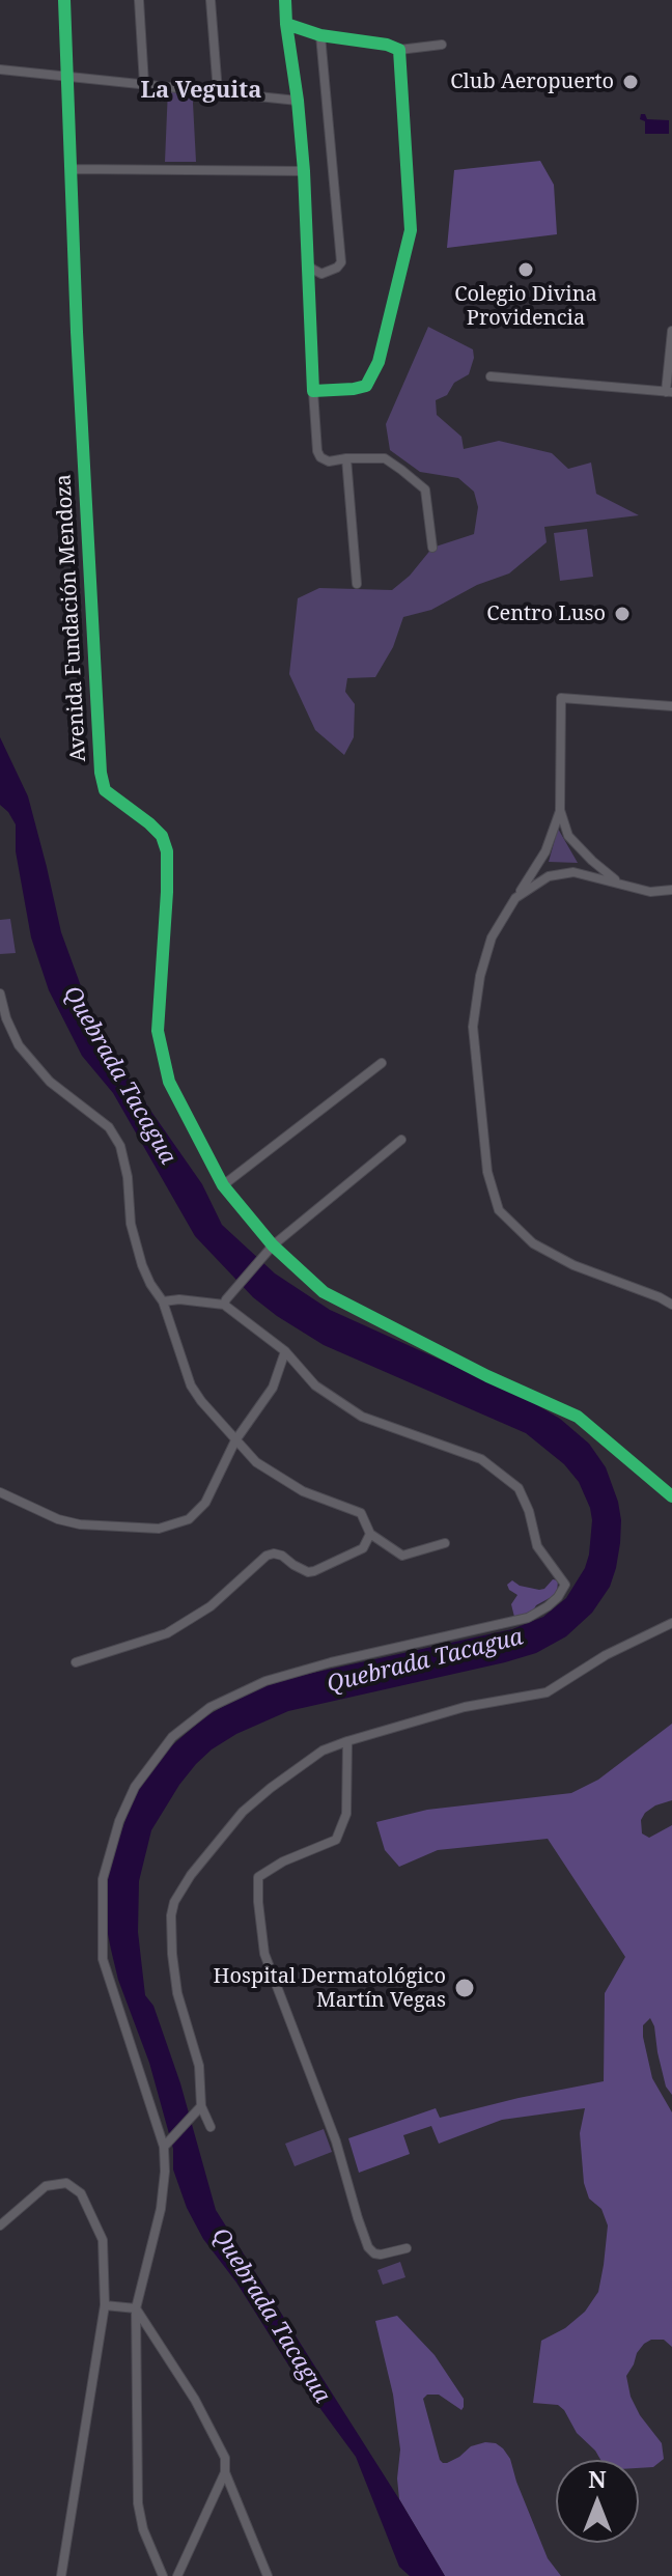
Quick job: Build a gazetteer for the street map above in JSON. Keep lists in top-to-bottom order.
{
  "streets": {
    "street": ["Avenida Fundación Mendoza"]
  },
  "districts": ["La Veguita"],
  "water": ["Quebrada Tacagua"],
  "places": [
    "Club Aeropuerto",
    "Colegio Divina Providencia",
    "Centro Luso",
    "Hospital Dermatológico Martín Vegas"
  ],
  "north": "top"
}
